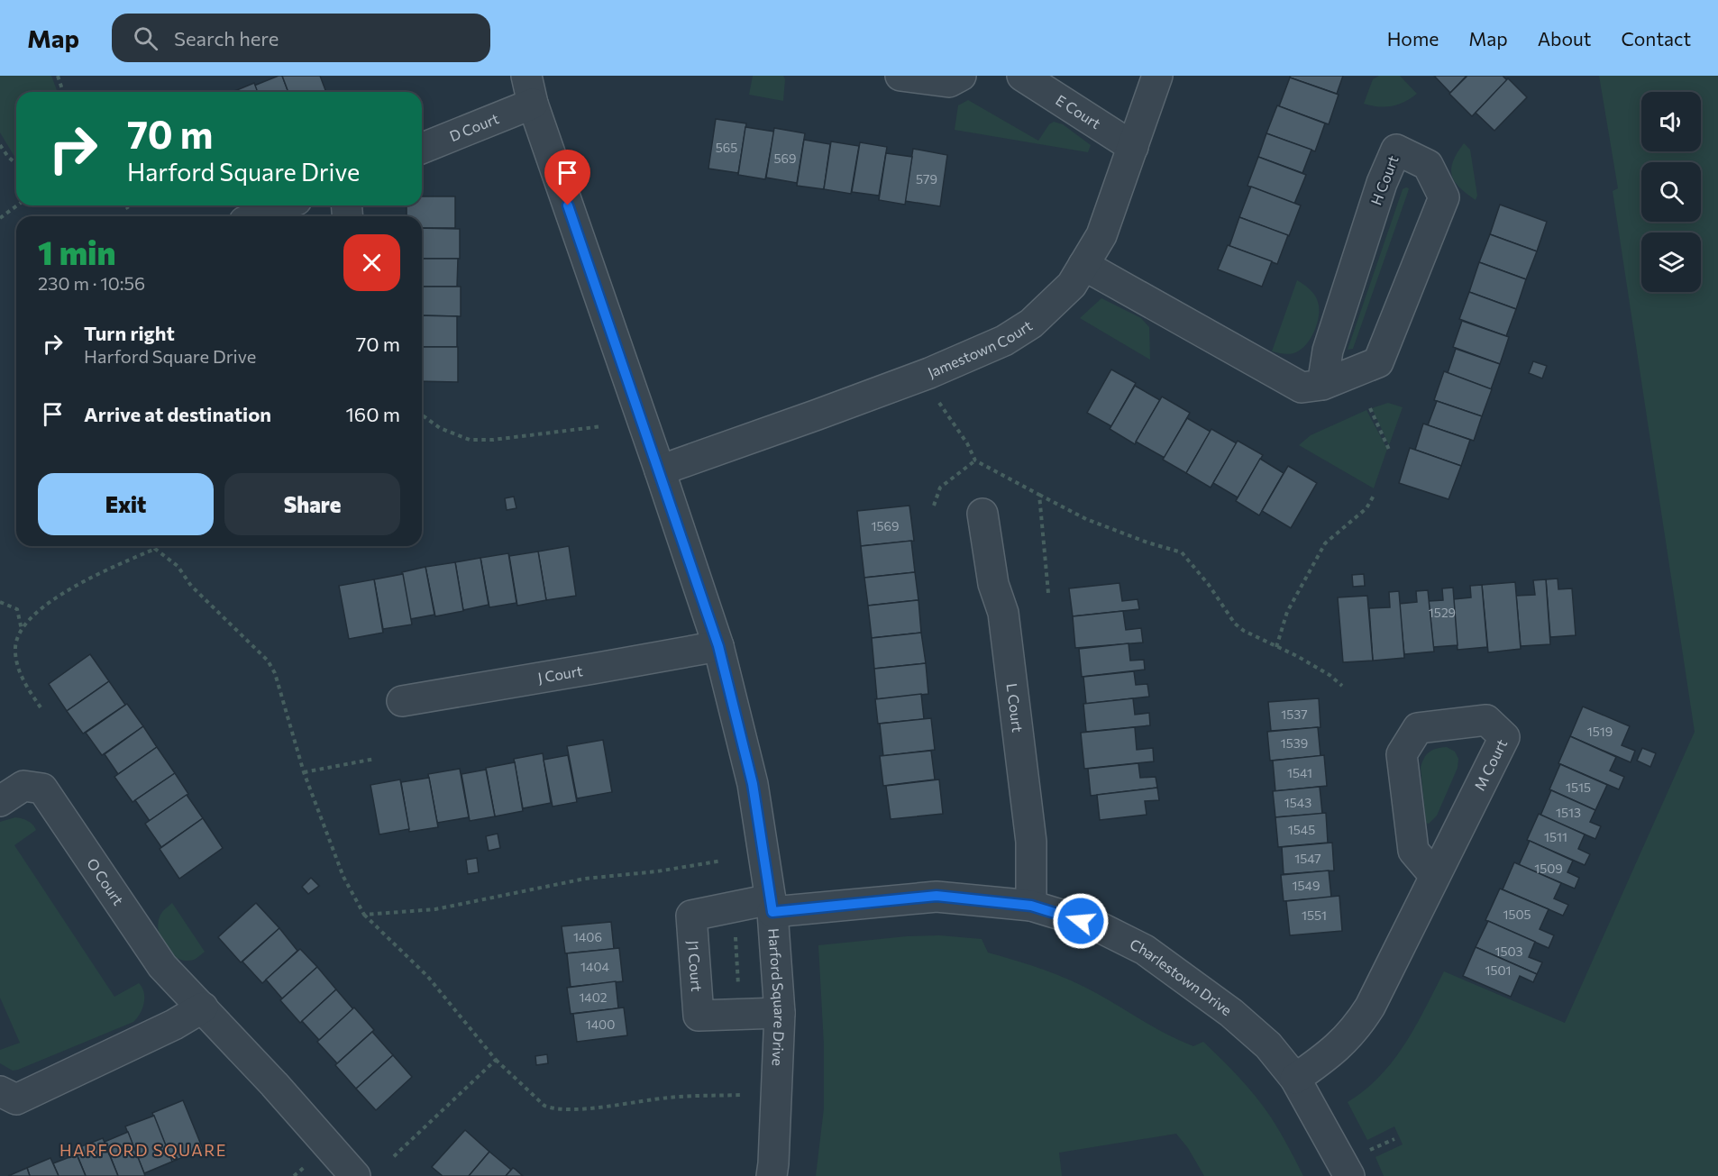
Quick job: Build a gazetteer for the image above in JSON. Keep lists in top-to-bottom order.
{
  "streets": {
    "street": [
      "E Court",
      "D Court",
      "H Court",
      "Jamestown Court",
      "J Court",
      "L Court",
      "M Court",
      "O Court",
      "J1 Court",
      "Charlestown Drive",
      "Harford Square Drive"
    ]
  },
  "crossings": [
    ["E Court", "Jamestown Court"],
    ["D Court", "Harford Square Drive"],
    ["H Court", "Jamestown Court"],
    ["Jamestown Court", "Harford Square Drive"],
    ["J Court", "Harford Square Drive"],
    ["L Court", "Charlestown Drive"],
    ["M Court", "Charlestown Drive"],
    ["J1 Court", "Charlestown Drive"],
    ["J1 Court", "Harford Square Drive"],
    ["Charlestown Drive", "Harford Square Drive"]
  ],
  "districts": ["HARFORD SQUARE"],
  "house_numbers": [
    "565",
    "569",
    "579",
    "1569",
    "1529",
    "1537",
    "1519",
    "1539",
    "1541",
    "1515",
    "1543",
    "1513",
    "1545",
    "1511",
    "1547",
    "1509",
    "1549",
    "1505",
    "1551",
    "1406",
    "1503",
    "1404",
    "1501",
    "1402",
    "1400"
  ],
  "page": {
    "header": "Map",
    "search": "Search here",
    "nav": [
      "Home",
      "Map",
      "About",
      "Contact"
    ],
    "turn": ["70 m", "Harford Square Drive"],
    "heading": ["1 min", "230 m · 10:56"],
    "list": [
      {
        "name": "Turn right",
        "note": "Harford Square Drive",
        "value": "70 m"
      },
      {
        "name": "Arrive at destination",
        "value": "160 m"
      }
    ],
    "buttons": ["Exit", "Share"]
  }
}
